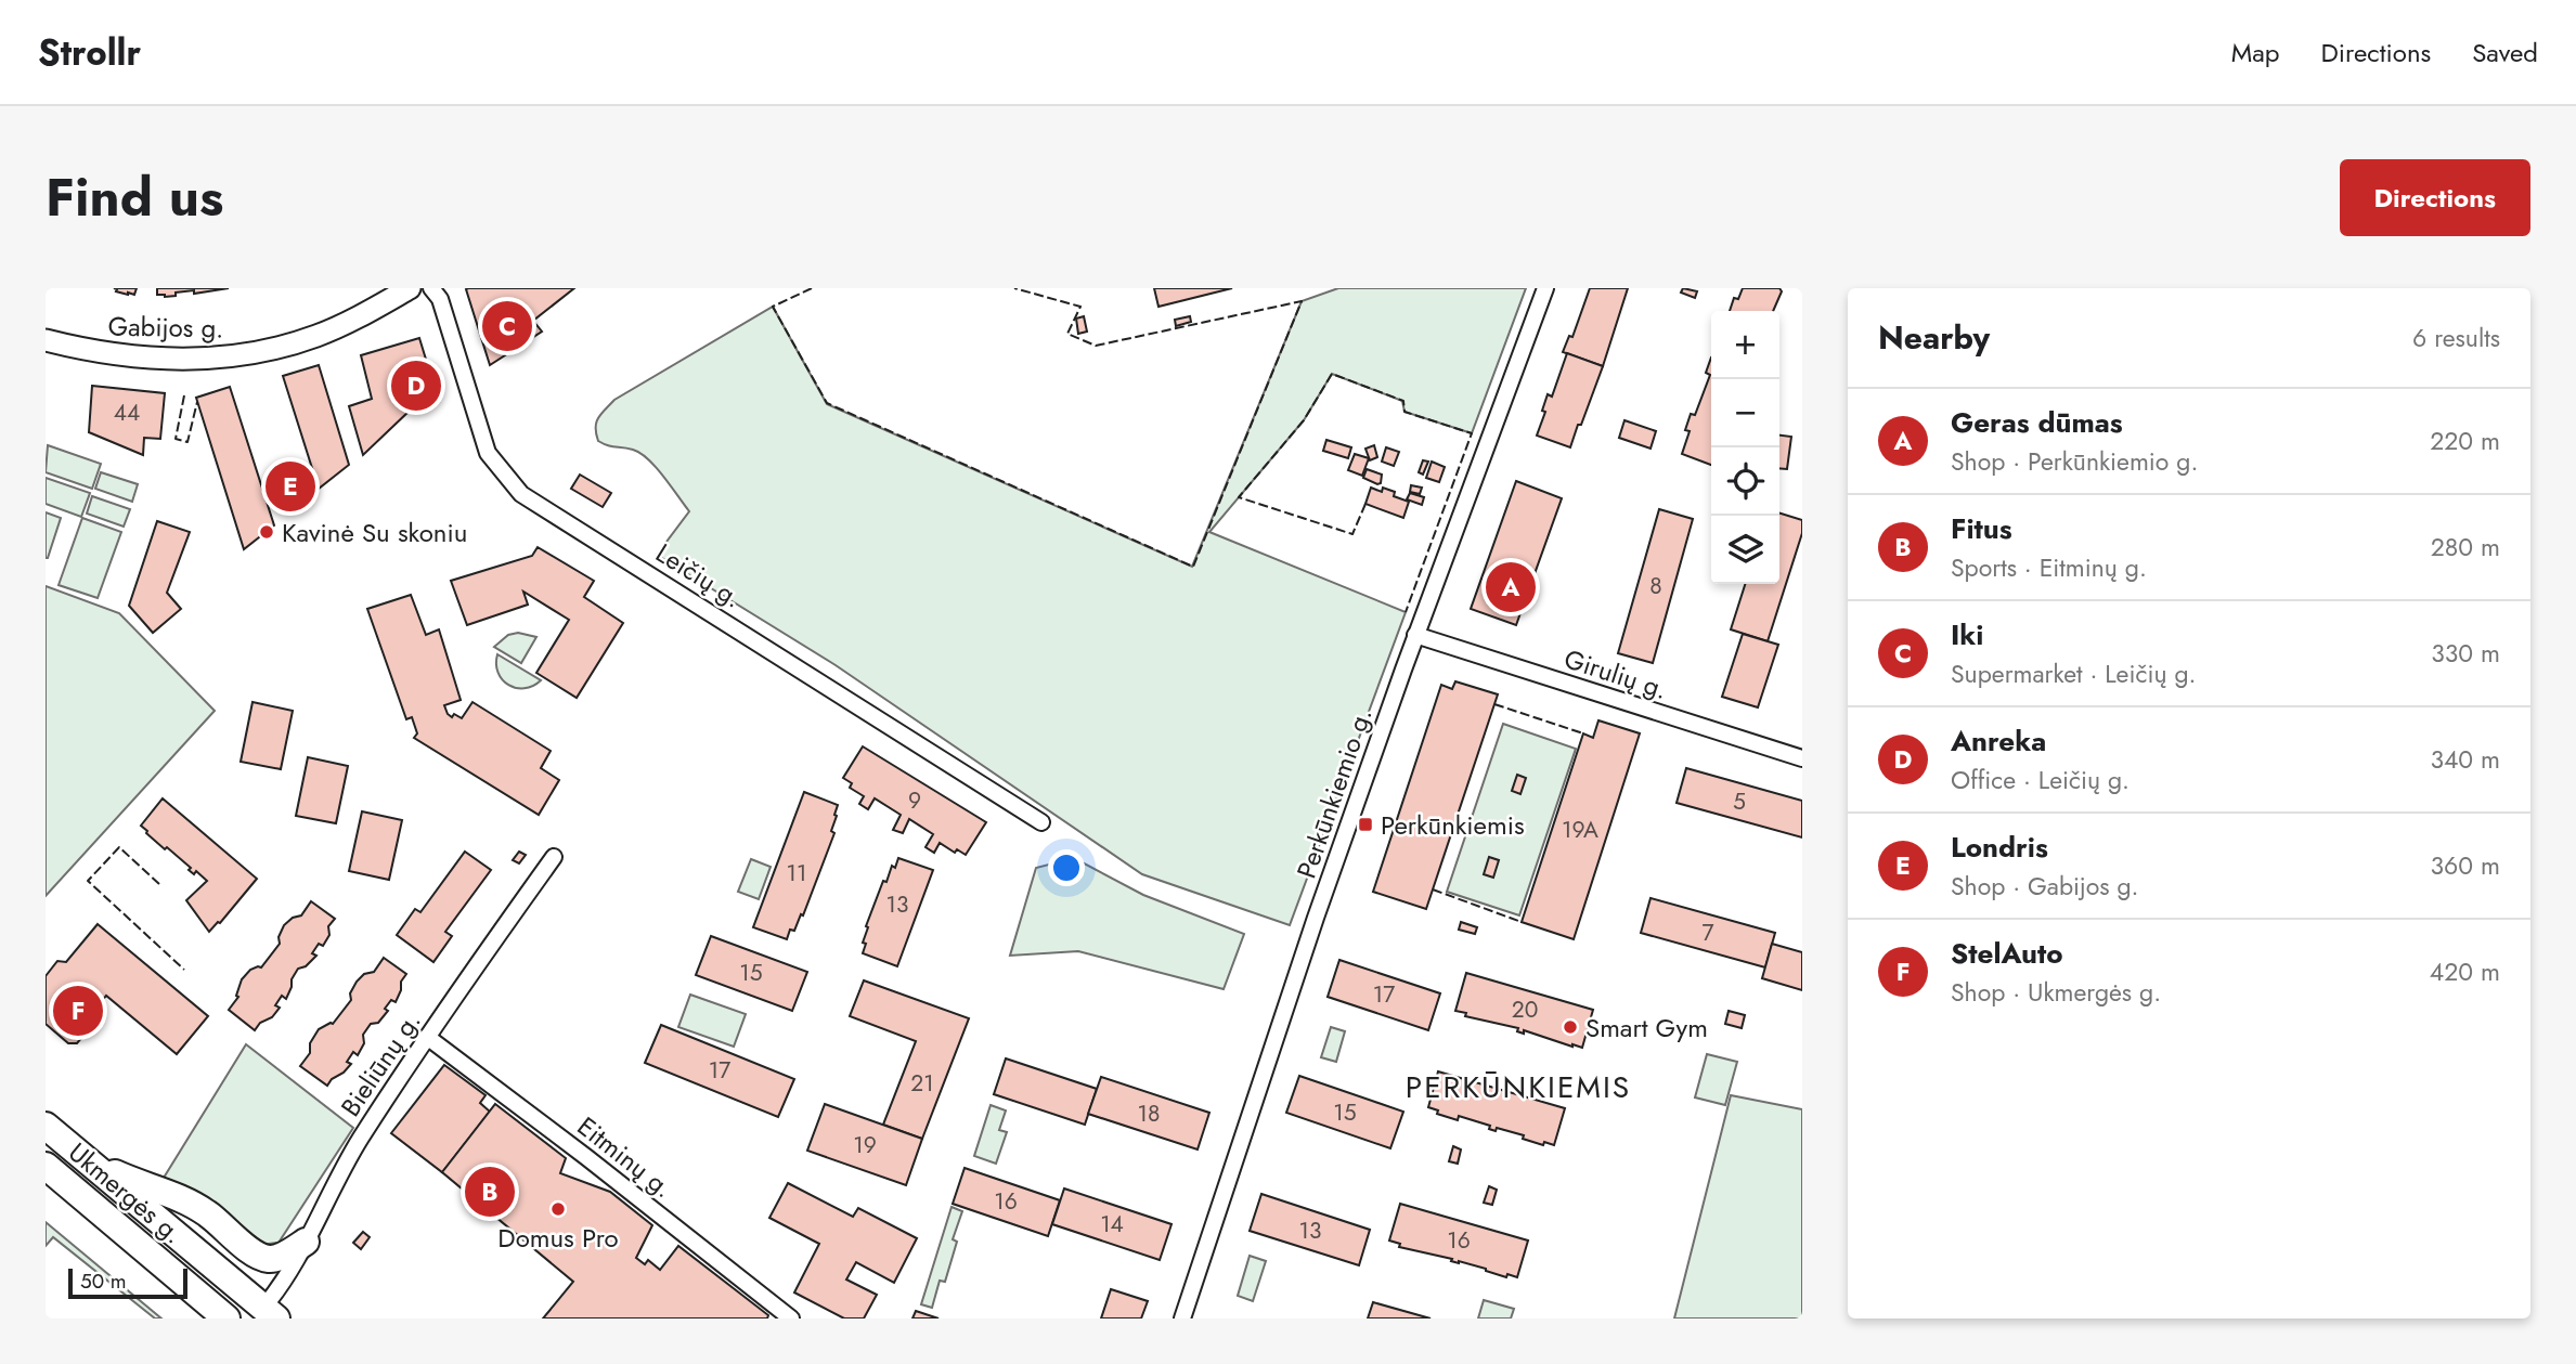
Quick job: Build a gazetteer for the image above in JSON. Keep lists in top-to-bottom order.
{
  "streets": {
    "highway": ["Ukmergės g."],
    "street": [
      "Gabijos g.",
      "Leičių g.",
      "Girulių g.",
      "Perkūnkiemio g.",
      "Bieliūnų g.",
      "Eitminų g."
    ]
  },
  "crossings": [
    ["Girulių g.", "Perkūnkiemio g."],
    ["Bieliūnų g.", "Eitminų g."],
    ["Bieliūnų g.", "Ukmergės g."]
  ],
  "districts": ["PERKŪNKIEMIS"],
  "places": {
    "other": ["Kavinė Su skoniu", "Smart Gym", "Domus Pro"],
    "transit": ["Perkūnkiemis"]
  },
  "house_numbers": [
    "44",
    "8",
    "9",
    "5",
    "19A",
    "11",
    "13",
    "7",
    "15",
    "17",
    "20",
    "17",
    "21",
    "15",
    "18",
    "19",
    "16",
    "14",
    "13",
    "16"
  ],
  "scale_bar": "50 m",
  "page": {
    "header": "Strollr",
    "nav": ["Map", "Directions", "Saved"],
    "title": "Find us",
    "buttons": "Directions",
    "heading": ["Nearby", "6 results"],
    "pins": [
      "C",
      "D",
      "E",
      "A",
      "F",
      "B"
    ],
    "map_buttons": ["+", "−"],
    "list": [
      {
        "mark": "A",
        "name": "Geras dūmas",
        "note": "Shop · Perkūnkiemio g.",
        "value": "220 m"
      },
      {
        "mark": "B",
        "name": "Fitus",
        "note": "Sports · Eitminų g.",
        "value": "280 m"
      },
      {
        "mark": "C",
        "name": "Iki",
        "note": "Supermarket · Leičių g.",
        "value": "330 m"
      },
      {
        "mark": "D",
        "name": "Anreka",
        "note": "Office · Leičių g.",
        "value": "340 m"
      },
      {
        "mark": "E",
        "name": "Londris",
        "note": "Shop · Gabijos g.",
        "value": "360 m"
      },
      {
        "mark": "F",
        "name": "StelAuto",
        "note": "Shop · Ukmergės g.",
        "value": "420 m"
      }
    ],
    "scale": "50 m"
  }
}
